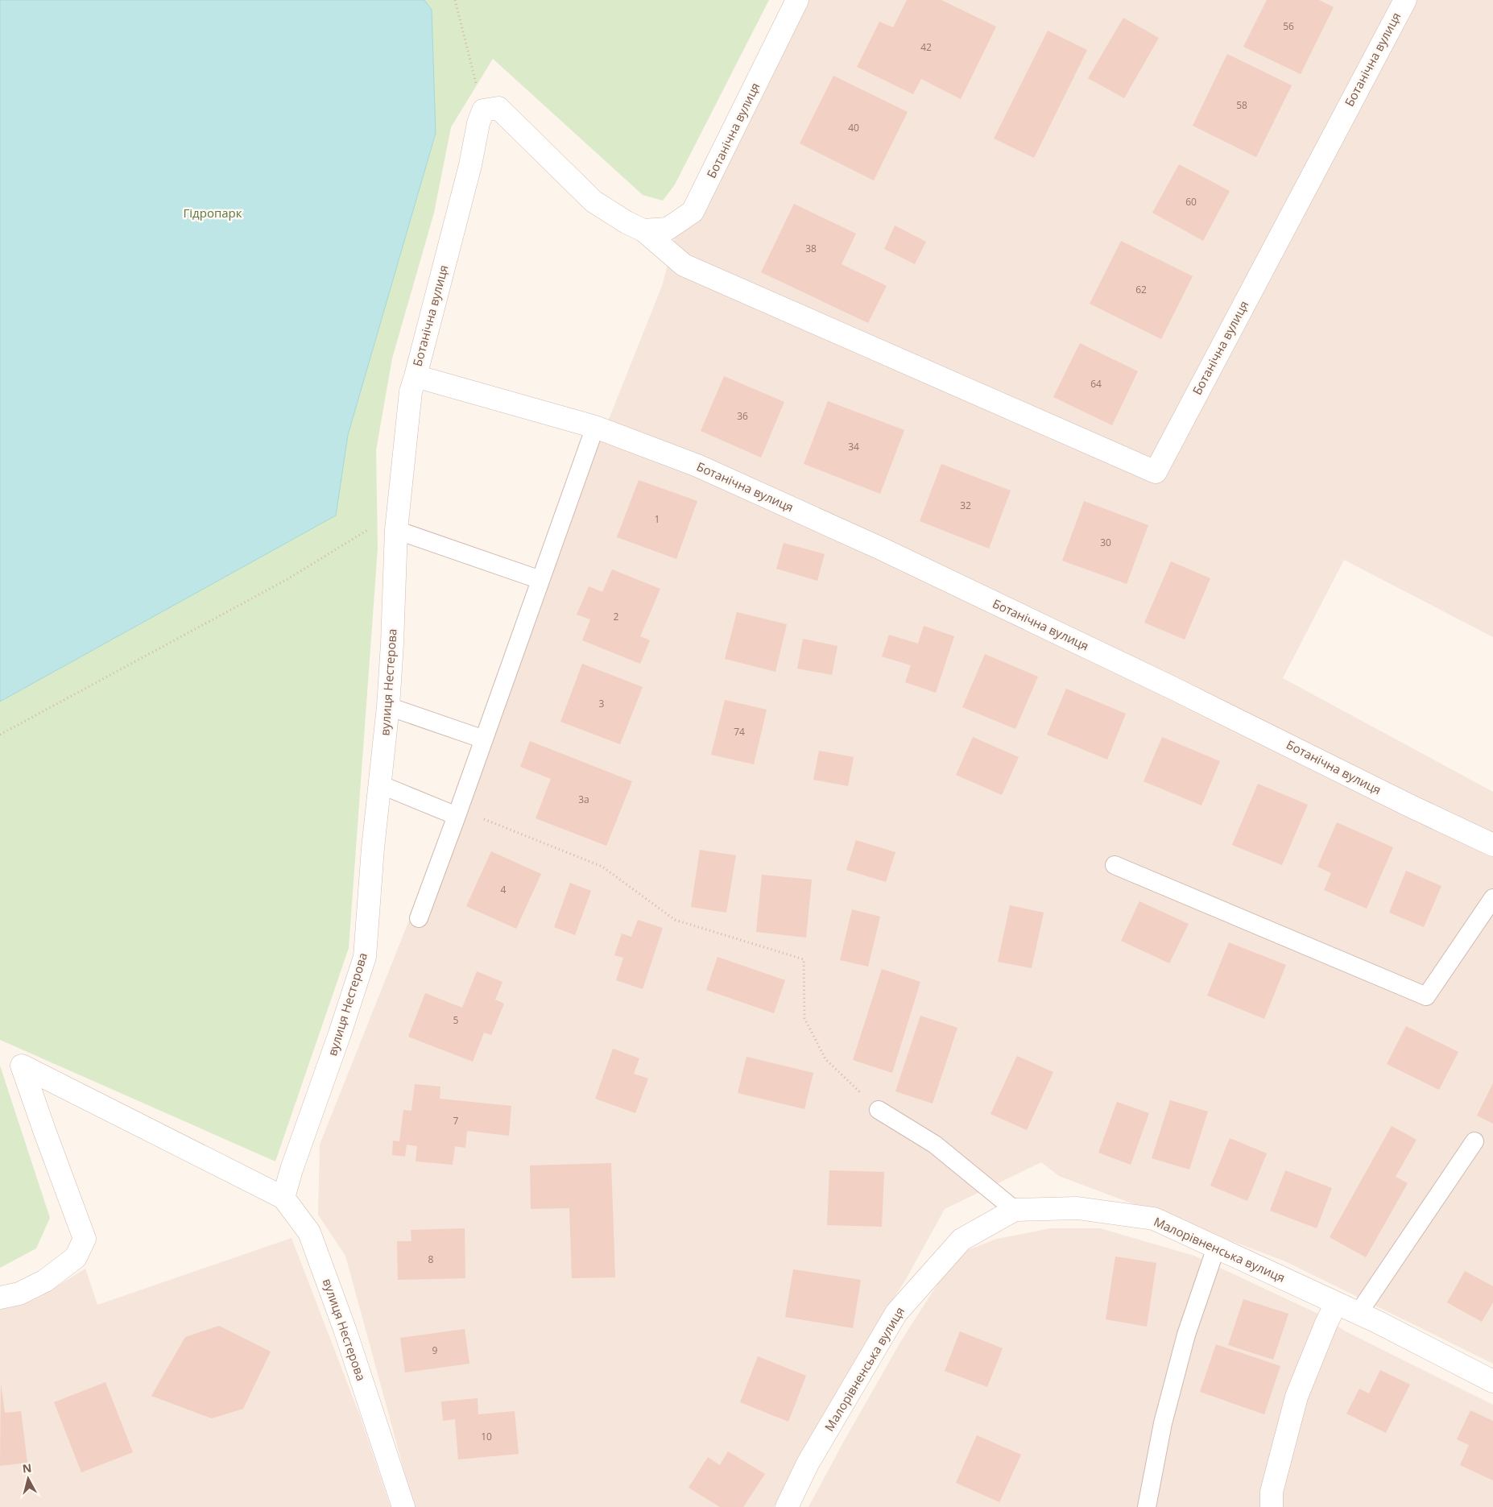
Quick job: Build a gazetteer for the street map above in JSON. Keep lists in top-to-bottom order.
{
  "streets": {
    "street": ["Ботанічна вулиця", "вулиця Нестерова", "Малорівненська вулиця"]
  },
  "crossings": [
    ["Ботанічна вулиця", "вулиця Нестерова"]
  ],
  "parks": ["Гідропарк"],
  "house_numbers": [
    "56",
    "42",
    "58",
    "40",
    "60",
    "38",
    "62",
    "64",
    "36",
    "34",
    "32",
    "1",
    "30",
    "2",
    "3",
    "74",
    "3а",
    "4",
    "5",
    "7",
    "8",
    "9",
    "10"
  ],
  "north": "top"
}
